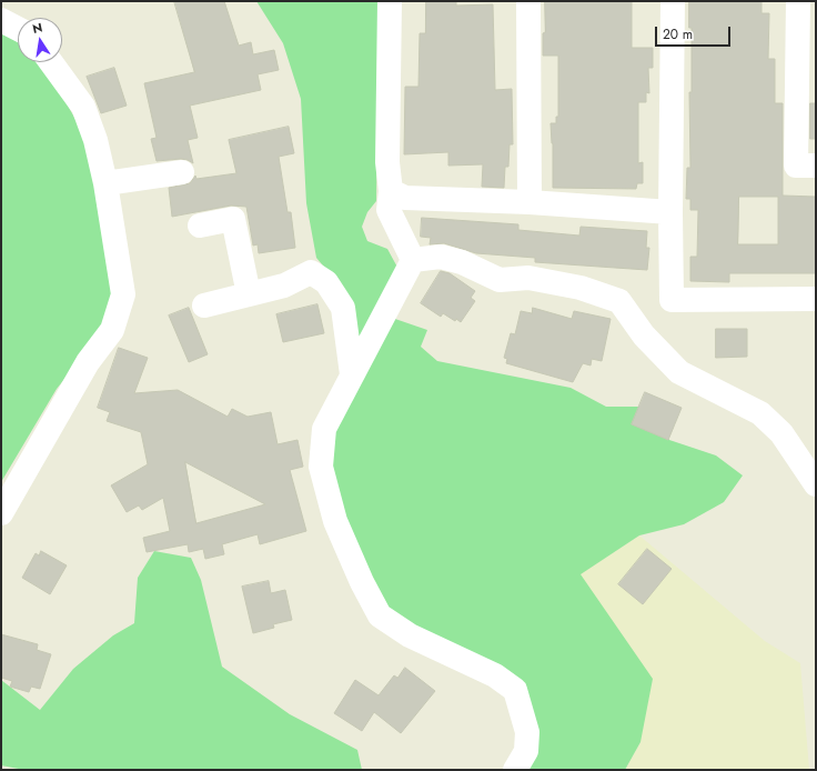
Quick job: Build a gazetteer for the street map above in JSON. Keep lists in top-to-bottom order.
{
  "scale_bar": "20 m",
  "north": "top"
}
